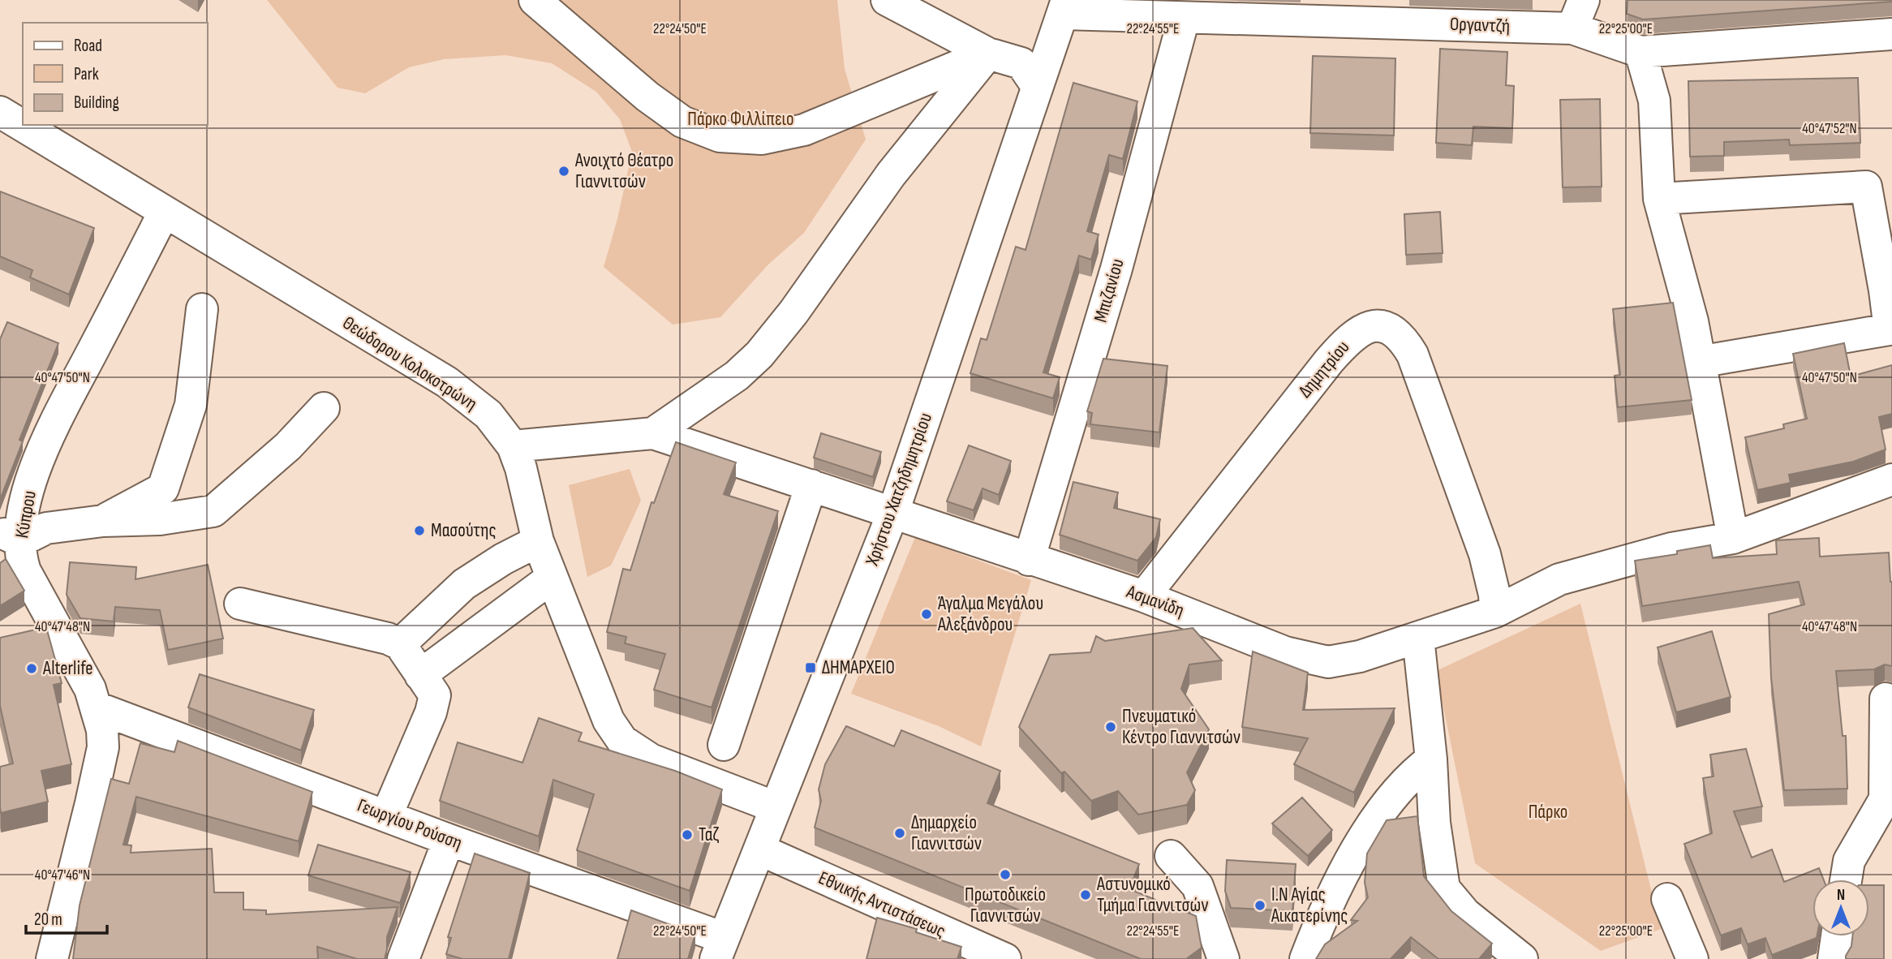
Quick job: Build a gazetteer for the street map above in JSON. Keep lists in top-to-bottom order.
{
  "streets": {
    "street": [
      "Οργαντζή",
      "Μπιζανίου",
      "Θεώδορου Κολοκοτρώνη",
      "Δημητρίου",
      "Χρήστου Χατζηδημητρίου",
      "Κύπρου",
      "Ασμανίδη",
      "Γεωργίου Ρούσση",
      "Εθνικής Αντιστάσεως"
    ]
  },
  "crossings": [
    ["Οργαντζή", "Μπιζανίου"],
    ["Οργαντζή", "Χρήστου Χατζηδημητρίου"],
    ["Μπιζανίου", "Ασμανίδη"],
    ["Θεώδορου Κολοκοτρώνη", "Χρήστου Χατζηδημητρίου"],
    ["Θεώδορου Κολοκοτρώνη", "Κύπρου"],
    ["Δημητρίου", "Ασμανίδη"],
    ["Χρήστου Χατζηδημητρίου", "Ασμανίδη"],
    ["Χρήστου Χατζηδημητρίου", "Γεωργίου Ρούσση"],
    ["Χρήστου Χατζηδημητρίου", "Εθνικής Αντιστάσεως"],
    ["Κύπρου", "Γεωργίου Ρούσση"]
  ],
  "parks": ["Πάρκο Φιλλίπειο", "Πάρκο"],
  "places": {
    "other": [
      "Ανοιχτό Θέατρο Γιαννιτσών",
      "Μασούτης",
      "Άγαλμα Μεγάλου Αλεξάνδρου",
      "Alterlife",
      "Πνευματικό Κέντρο Γιαννιτσών",
      "Δημαρχείο Γιαννιτσών",
      "Ταζ",
      "Πρωτοδικείο Γιαννιτσών",
      "Αστυνομικό Τμήμα Γιαννιτσών",
      "Ι.Ν Αγίας Αικατερίνης"
    ],
    "transit": ["ΔΗΜΑΡΧΕΙΟ"]
  },
  "legend": ["Road", "Park", "Building"],
  "scale_bar": "20 m",
  "north": "top",
  "coordinates": [
    "22°24'50\"E",
    "22°24'55\"E",
    "22°25'00\"E",
    "40°47'52\"N",
    "40°47'50\"N",
    "40°47'48\"N",
    "40°47'46\"N"
  ]
}
